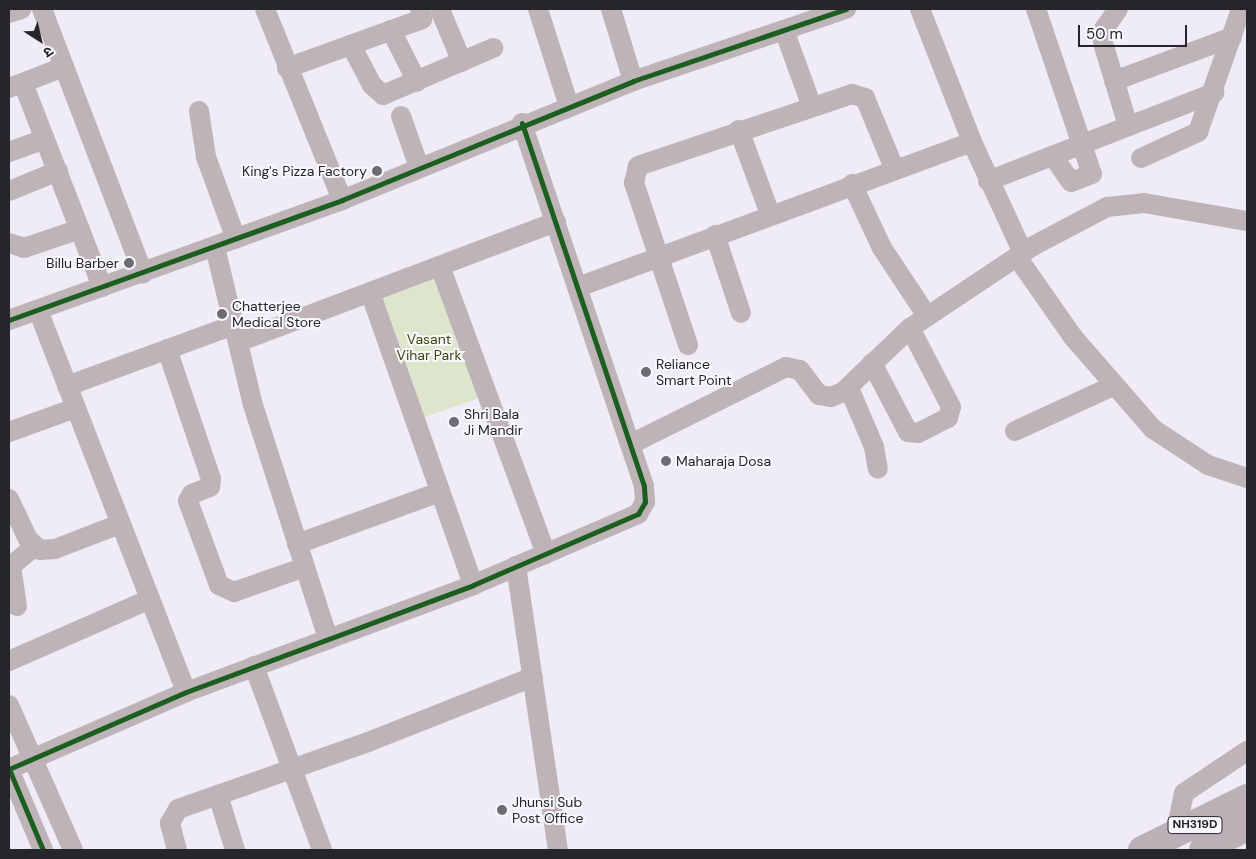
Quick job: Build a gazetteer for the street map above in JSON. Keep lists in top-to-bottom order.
{
  "streets": {
    "highway": ["NH319D"]
  },
  "parks": ["Vasant Vihar Park"],
  "places": [
    "King's Pizza Factory",
    "Billu Barber",
    "Chatterjee Medical Store",
    "Reliance Smart Point",
    "Shri Bala Ji Mandir",
    "Maharaja Dosa",
    "Jhunsi Sub Post Office"
  ],
  "scale_bar": "50 m",
  "north": "bottom right"
}
